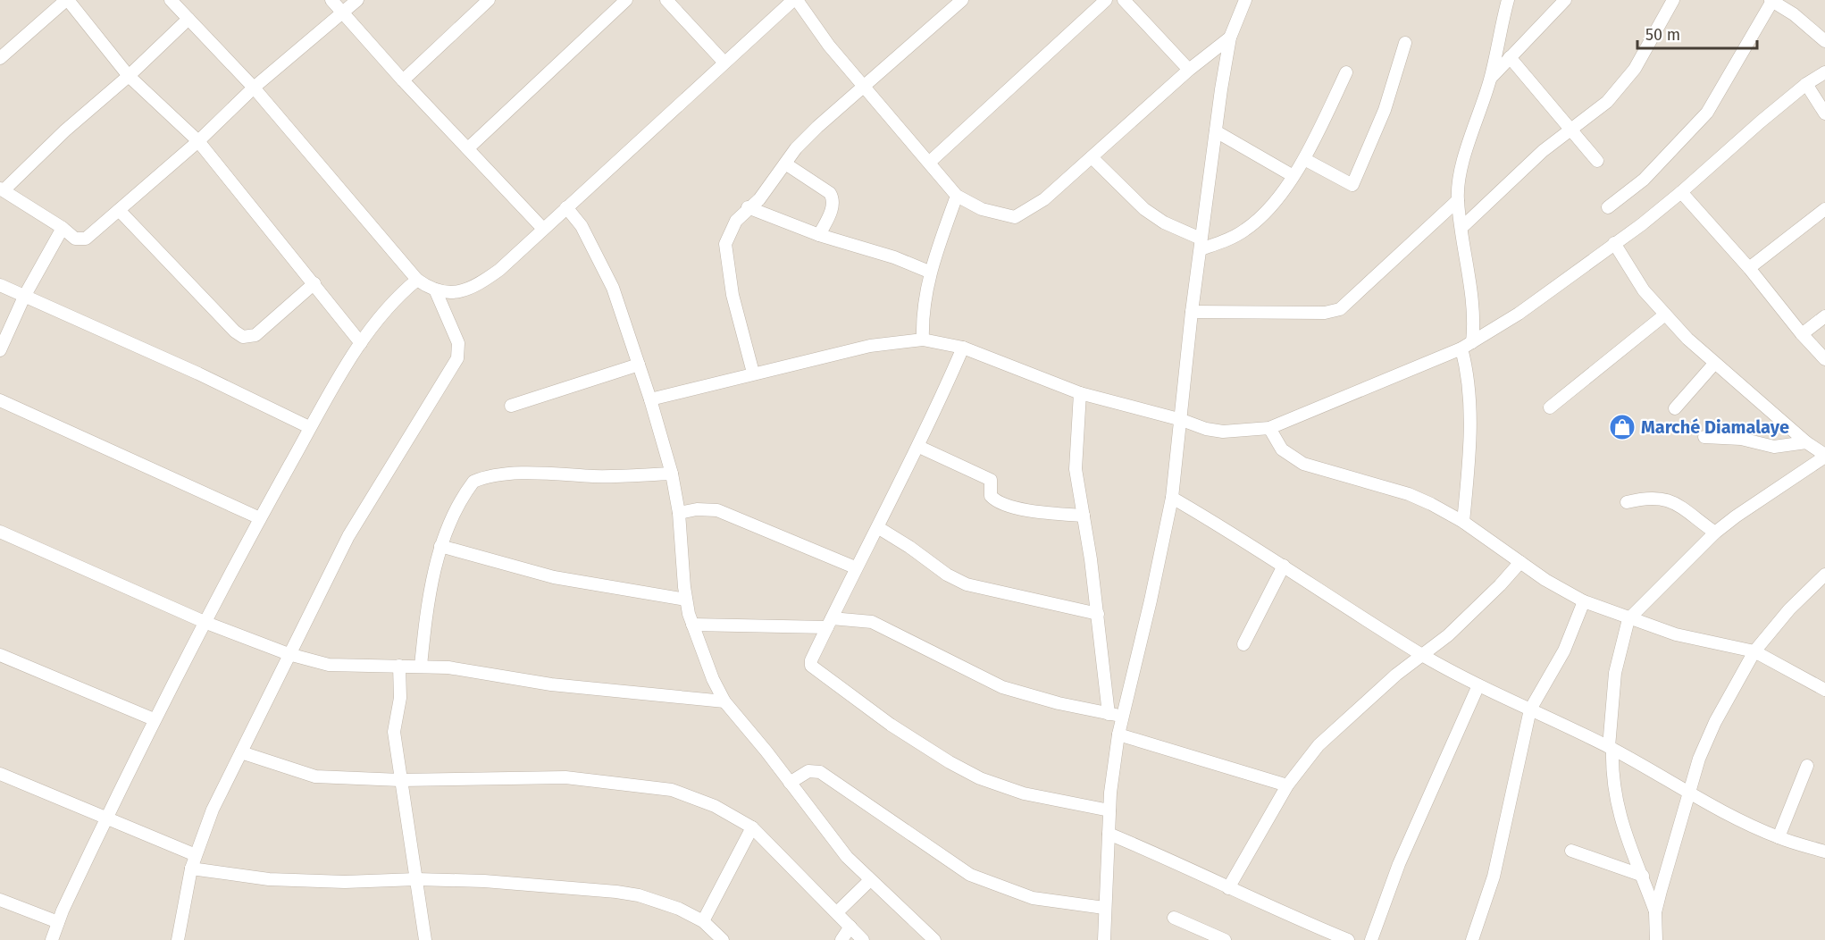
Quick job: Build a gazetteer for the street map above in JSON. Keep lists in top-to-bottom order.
{
  "places": {
    "shop": ["Marché Diamalaye"]
  },
  "scale_bar": "50 m"
}
